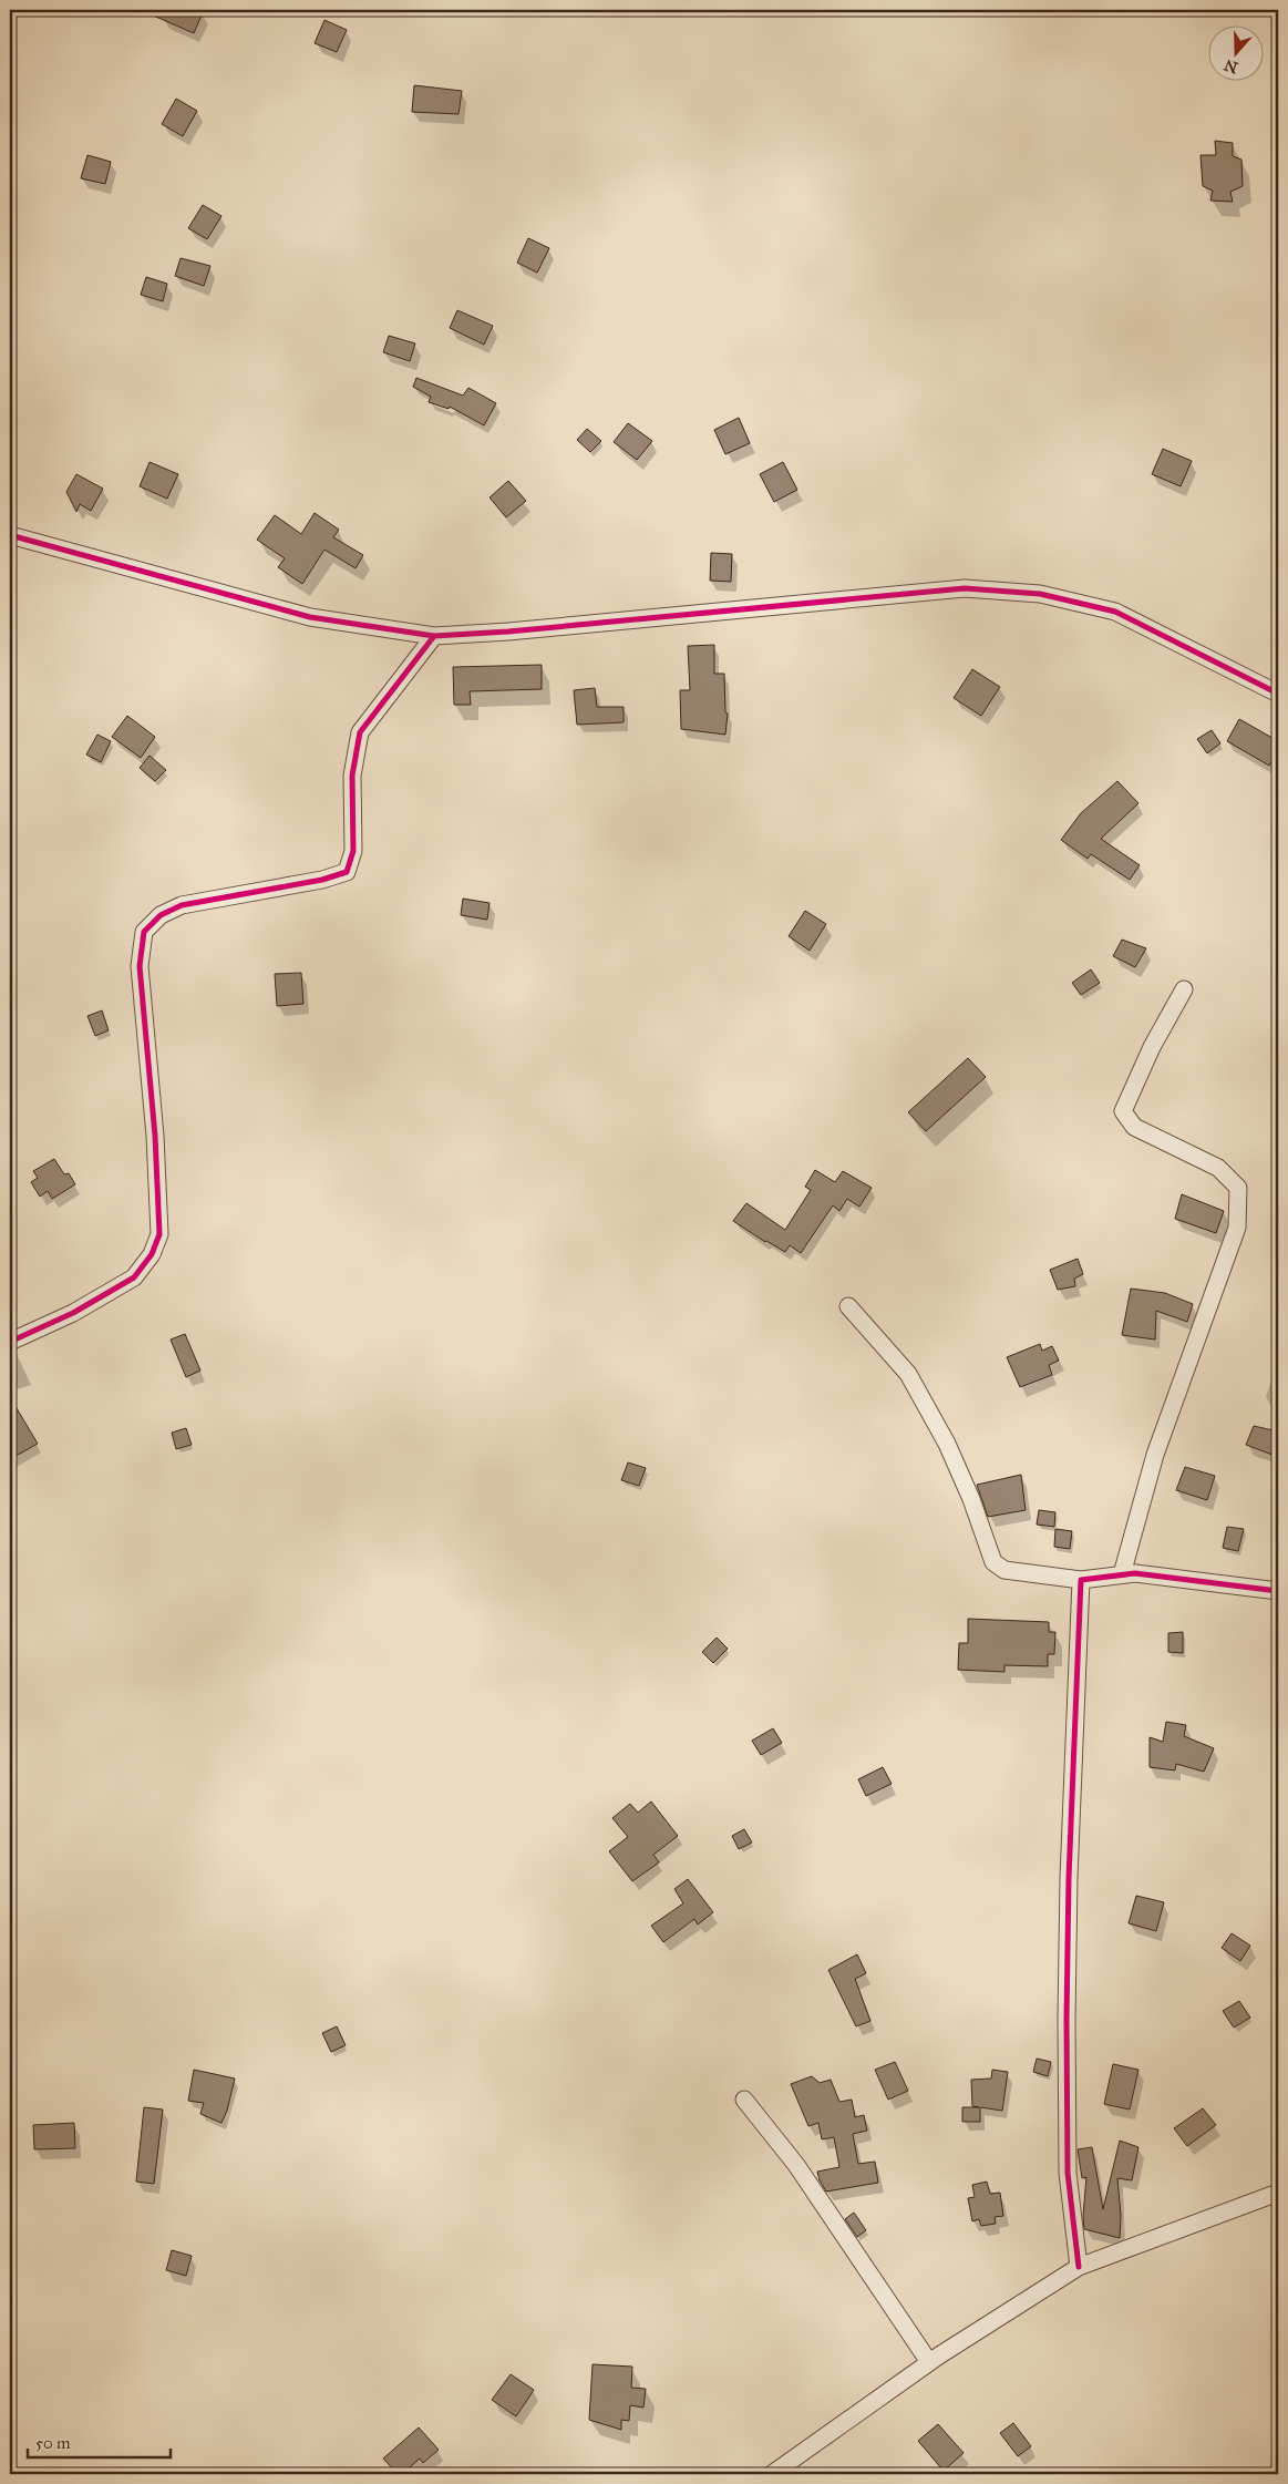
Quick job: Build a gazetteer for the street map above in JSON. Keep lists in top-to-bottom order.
{
  "scale_bar": "50 m",
  "north": "bottom"
}
